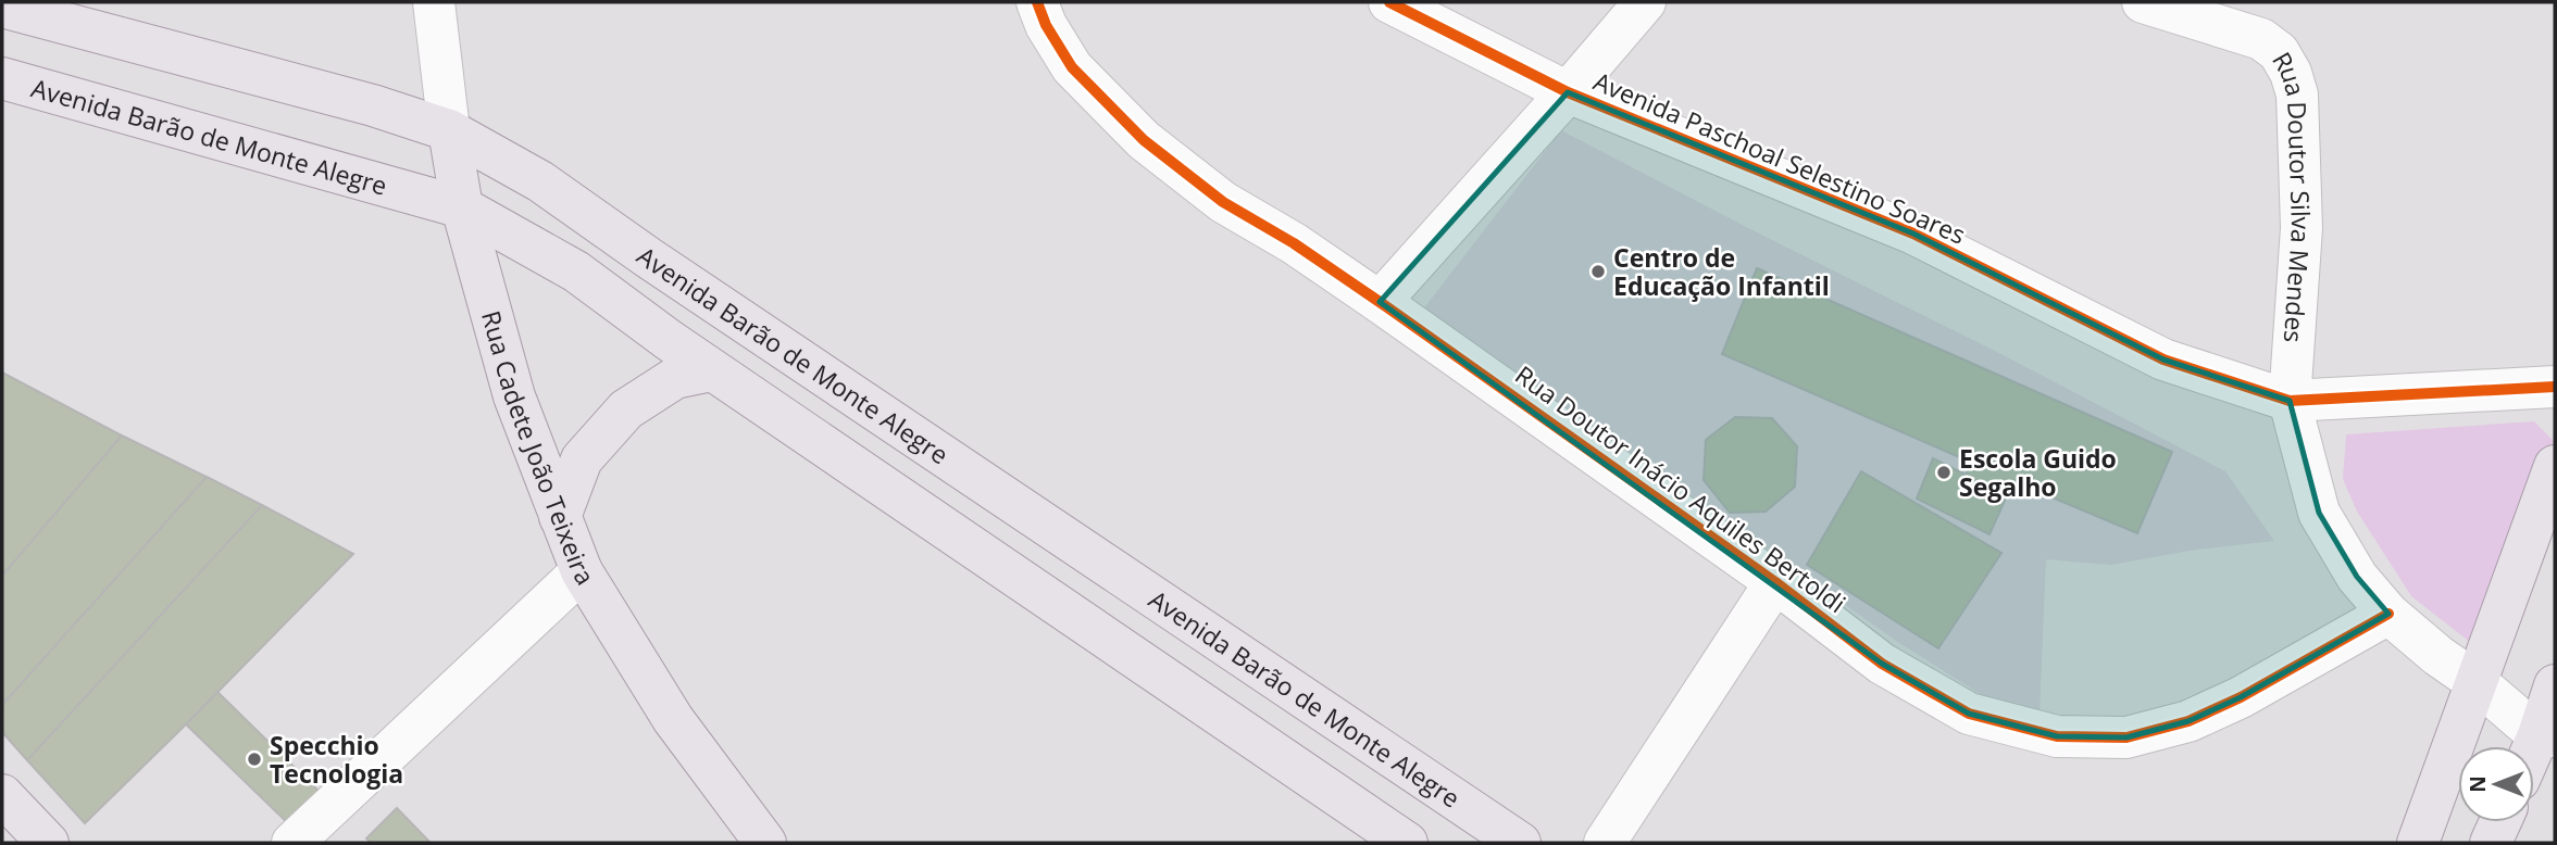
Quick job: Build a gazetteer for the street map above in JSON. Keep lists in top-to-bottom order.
{
  "streets": {
    "main road": ["Avenida Barão de Monte Alegre", "Rua Cadete João Teixeira"],
    "street": ["Avenida Paschoal Selestino Soares", "Rua Doutor Silva Mendes", "Rua Doutor Inácio Aquiles Bertoldi"]
  },
  "crossings": [
    ["Avenida Barão de Monte Alegre", "Rua Cadete João Teixeira"],
    ["Avenida Paschoal Selestino Soares", "Rua Doutor Silva Mendes"]
  ],
  "places": ["Centro de Educação Infantil", "Escola Guido Segalho", "Specchio Tecnologia"],
  "north": "left"
}
